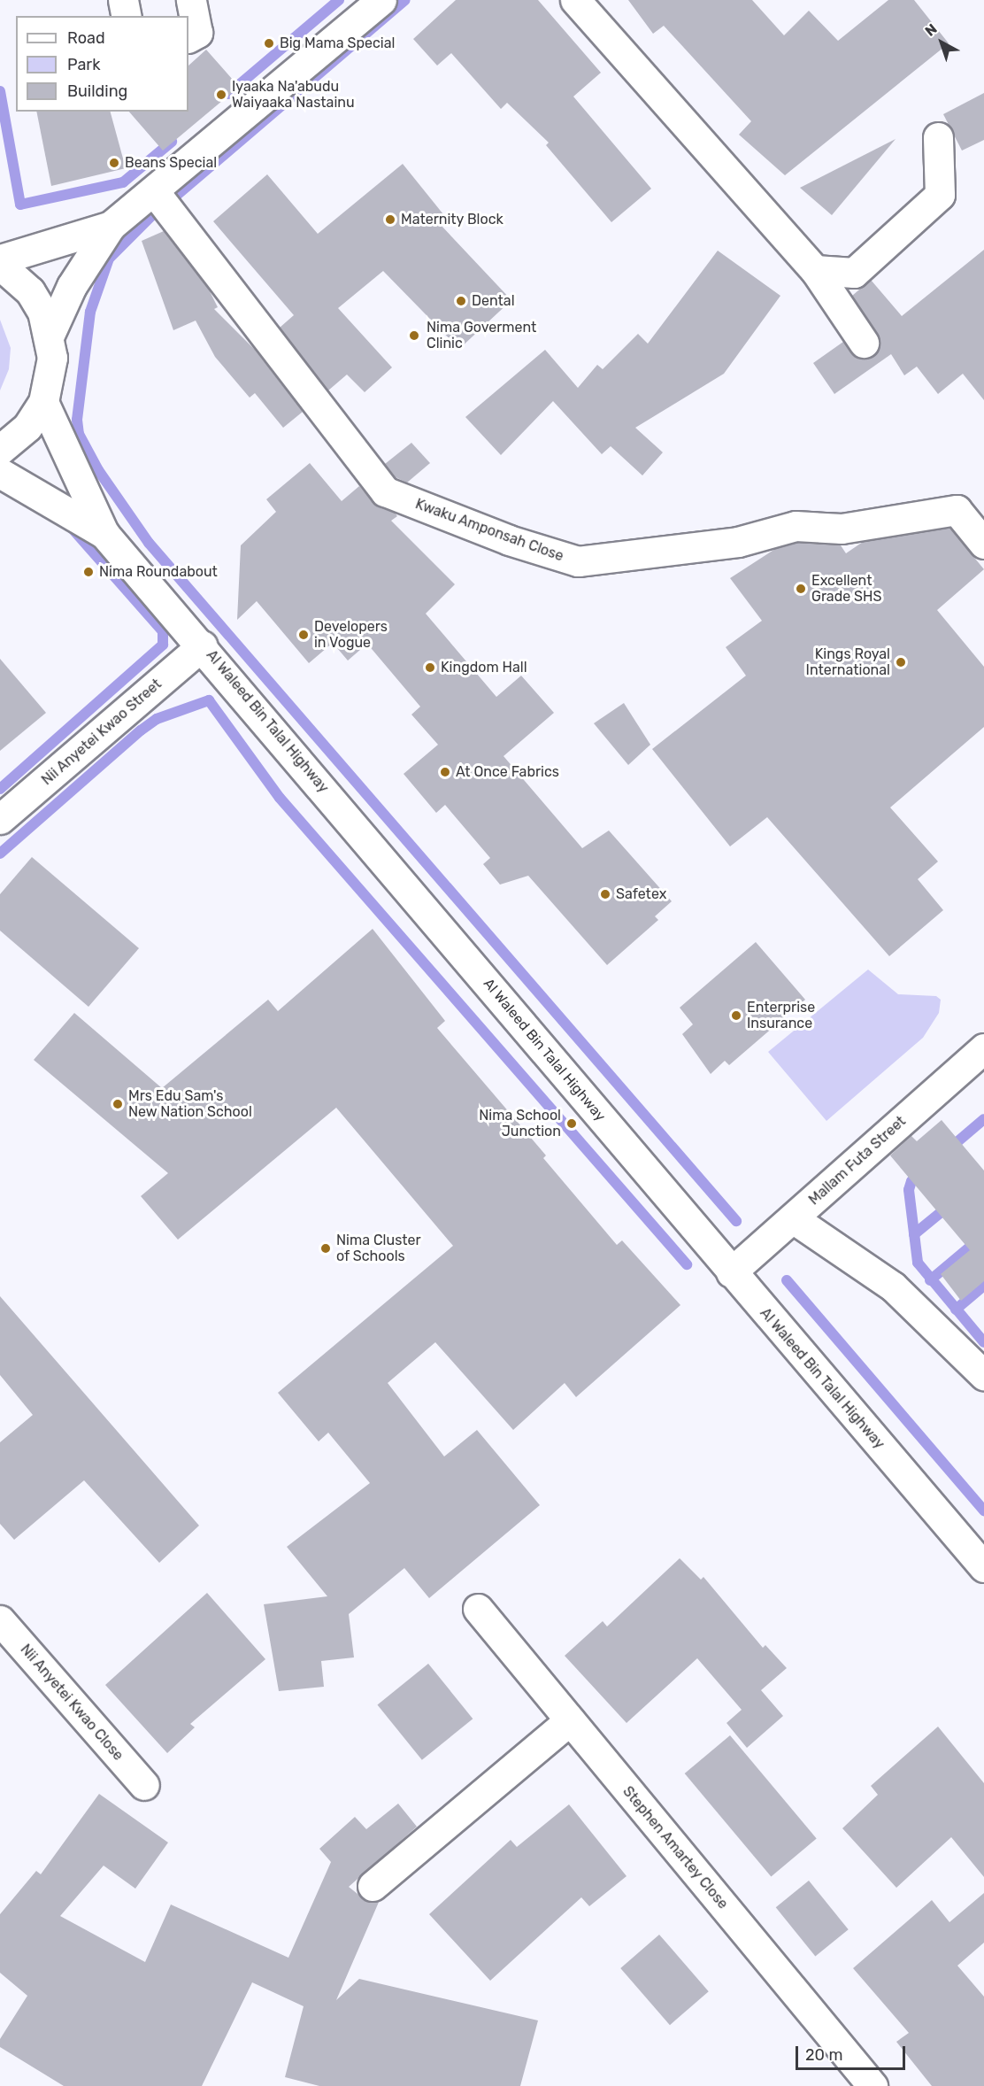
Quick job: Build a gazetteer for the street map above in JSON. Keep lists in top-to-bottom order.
{
  "streets": {
    "street": [
      "Kwaku Amponsah Close",
      "Al Waleed Bin Talal Highway",
      "Nii Anyetei Kwao Street",
      "Mallam Futa Street",
      "Nii Anyetei Kwao Close",
      "Stephen Amartey Close"
    ]
  },
  "crossings": [
    ["Al Waleed Bin Talal Highway", "Nii Anyetei Kwao Street"],
    ["Al Waleed Bin Talal Highway", "Mallam Futa Street"]
  ],
  "places": [
    "Big Mama Special",
    "Iyaaka Na'abudu Waiyaaka Nastainu",
    "Beans Special",
    "Maternity Block",
    "Dental",
    "Nima Goverment Clinic",
    "Nima Roundabout",
    "Excellent Grade SHS",
    "Developers in Vogue",
    "Kings Royal International",
    "Kingdom Hall",
    "At Once Fabrics",
    "Safetex",
    "Enterprise Insurance",
    "Mrs Edu Sam's New Nation School",
    "Nima School Junction",
    "Nima Cluster of Schools"
  ],
  "legend": ["Road", "Park", "Building"],
  "scale_bar": "20 m",
  "north": "top left"
}
